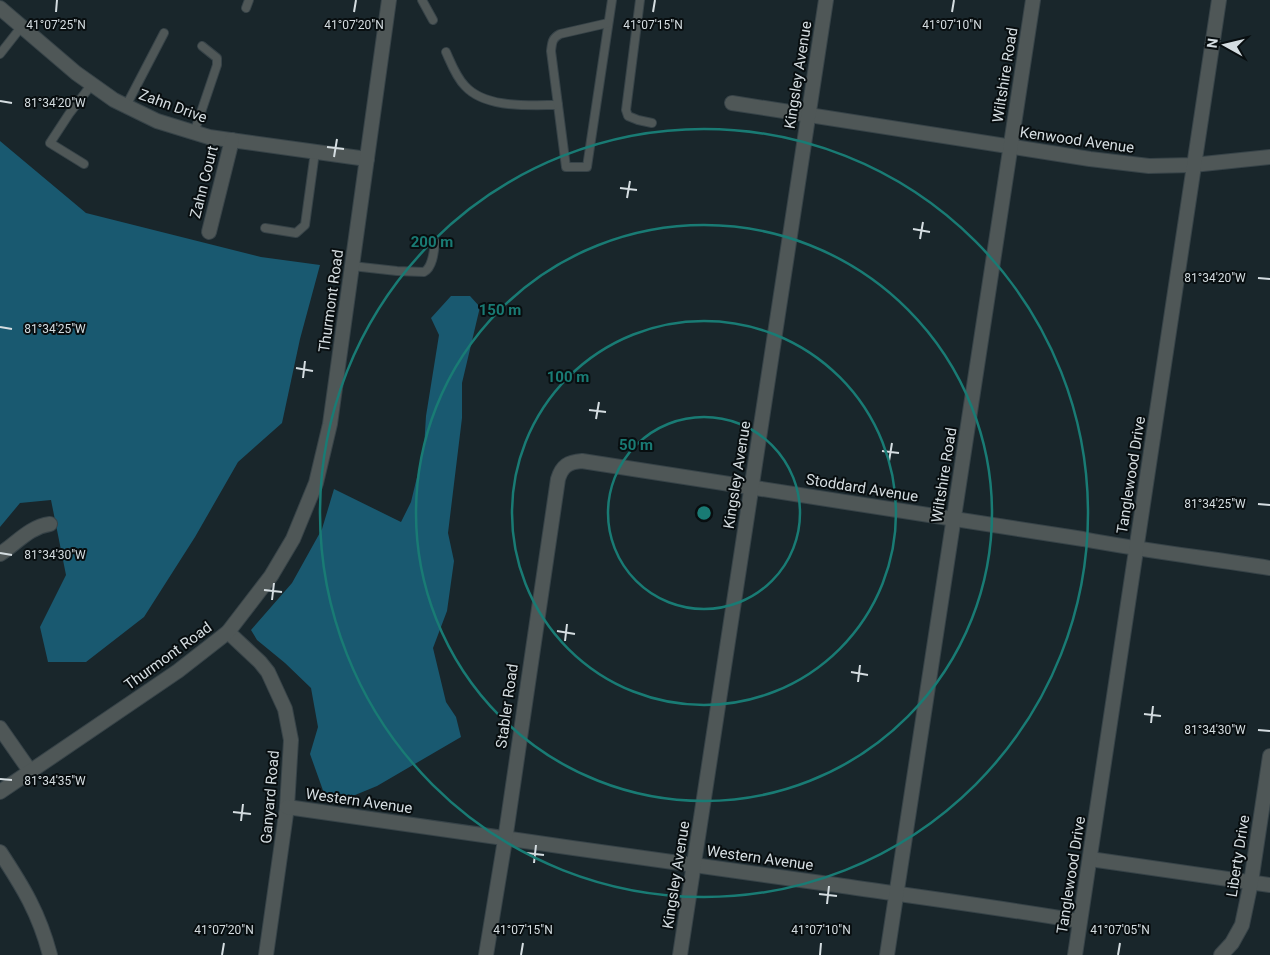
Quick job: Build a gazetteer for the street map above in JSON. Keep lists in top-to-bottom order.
{
  "streets": {
    "street": [
      "Kingsley Avenue",
      "Wiltshire Road",
      "Zahn Drive",
      "Kenwood Avenue",
      "Zahn Court",
      "Thurmont Road",
      "Tanglewood Drive",
      "Stoddard Avenue",
      "Stabler Road",
      "Ganyard Road",
      "Western Avenue",
      "Liberty Drive"
    ]
  },
  "crossings": [
    ["Kingsley Avenue", "Kenwood Avenue"],
    ["Kingsley Avenue", "Stoddard Avenue"],
    ["Kingsley Avenue", "Western Avenue"],
    ["Wiltshire Road", "Kenwood Avenue"],
    ["Wiltshire Road", "Stoddard Avenue"],
    ["Wiltshire Road", "Western Avenue"],
    ["Zahn Drive", "Zahn Court"],
    ["Zahn Drive", "Thurmont Road"],
    ["Kenwood Avenue", "Tanglewood Drive"],
    ["Thurmont Road", "Ganyard Road"],
    ["Tanglewood Drive", "Stoddard Avenue"],
    ["Tanglewood Drive", "Western Avenue"],
    ["Stoddard Avenue", "Stabler Road"],
    ["Stabler Road", "Western Avenue"],
    ["Ganyard Road", "Western Avenue"]
  ],
  "north": "left",
  "coordinates": [
    "41°07'25\"N",
    "41°07'20\"N",
    "41°07'15\"N",
    "41°07'10\"N",
    "81°34'20\"W",
    "81°34'25\"W",
    "81°34'30\"W",
    "81°34'35\"W",
    "41°07'05\"N"
  ],
  "rings": [
    "200 m",
    "150 m",
    "100 m",
    "50 m"
  ]
}
